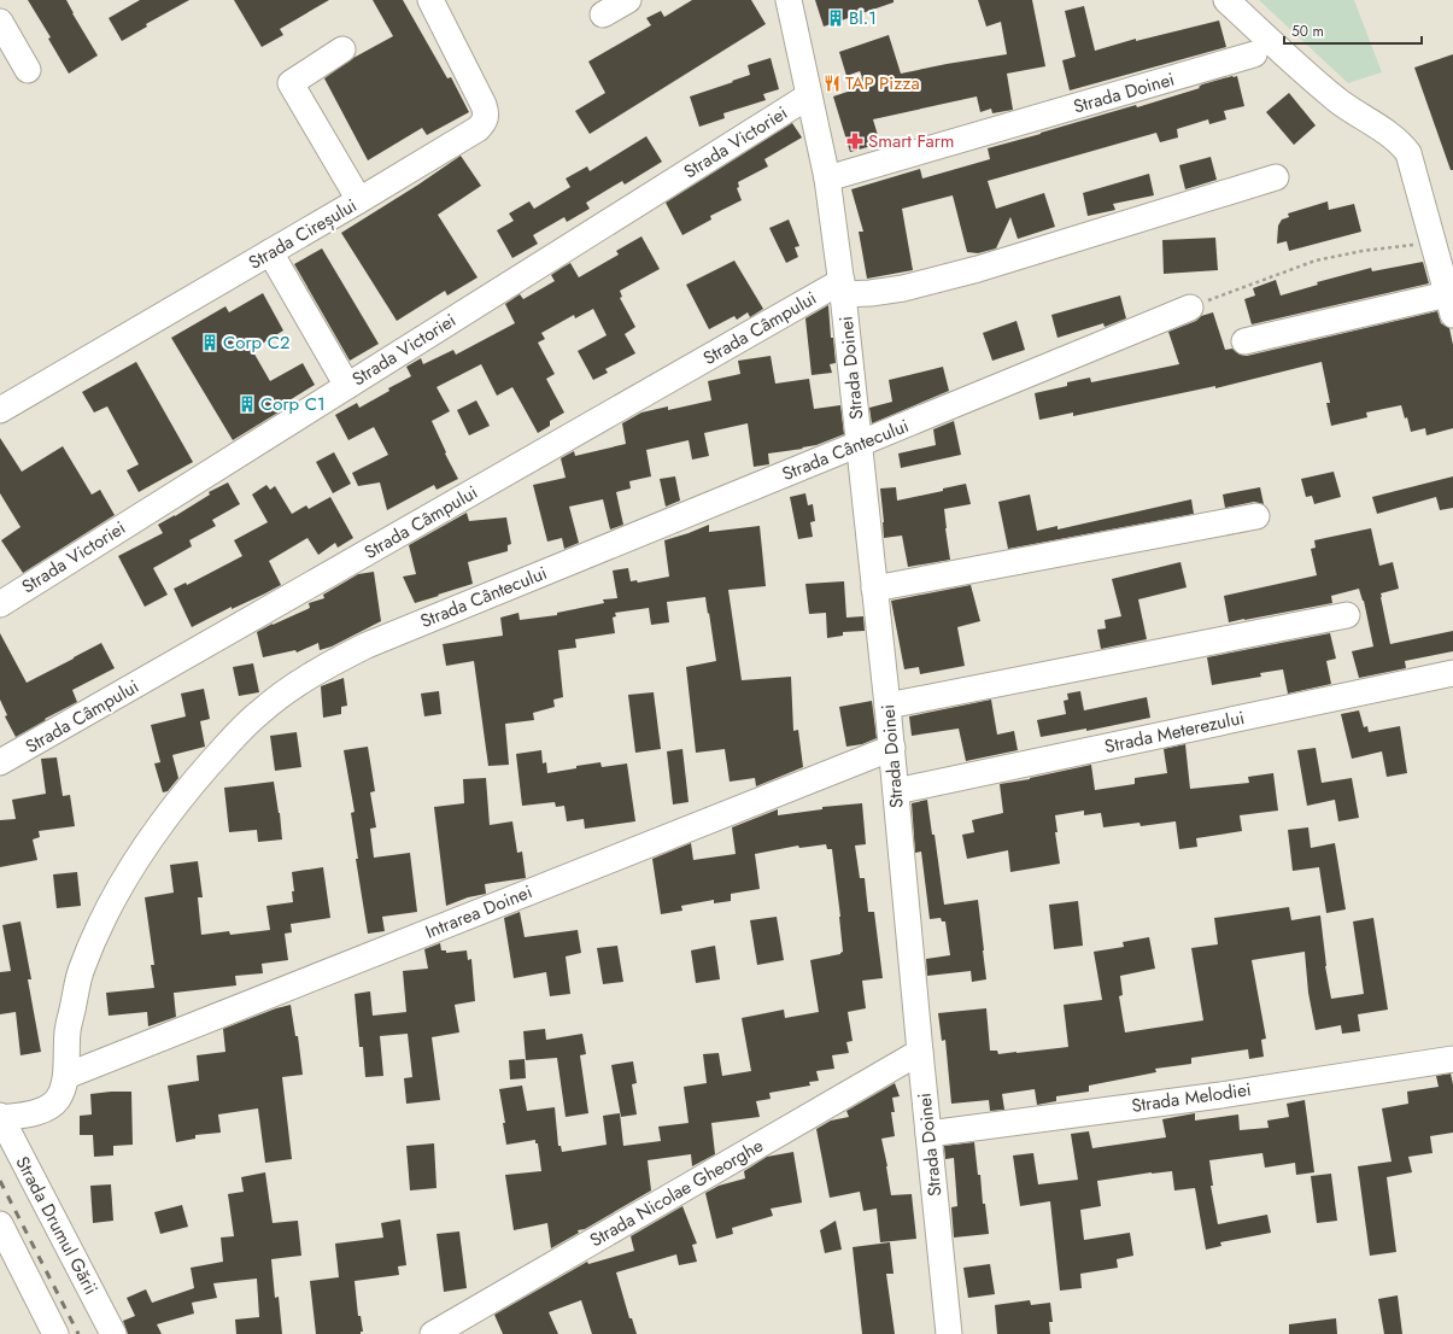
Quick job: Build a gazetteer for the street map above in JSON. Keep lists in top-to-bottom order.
{
  "streets": {
    "street": [
      "Strada Doinei",
      "Strada Victoriei",
      "Strada Cireșului",
      "Strada Câmpului",
      "Strada Cântecului",
      "Strada Meterezului",
      "Intrarea Doinei",
      "Strada Melodiei",
      "Strada Nicolae Gheorghe",
      "Strada Drumul Gării"
    ]
  },
  "crossings": [
    ["Strada Doinei", "Strada Victoriei"],
    ["Strada Doinei", "Strada Câmpului"],
    ["Strada Doinei", "Strada Cântecului"],
    ["Strada Doinei", "Strada Meterezului"],
    ["Strada Doinei", "Intrarea Doinei"],
    ["Strada Doinei", "Strada Melodiei"],
    ["Strada Doinei", "Strada Nicolae Gheorghe"],
    ["Strada Cântecului", "Intrarea Doinei"],
    ["Strada Cântecului", "Strada Drumul Gării"]
  ],
  "places": {
    "building": ["Bl.1", "Corp C2", "Corp C1"],
    "restaurant": ["TAP Pizza"],
    "pharmacy": ["Smart Farm"]
  },
  "scale_bar": "50 m"
}
